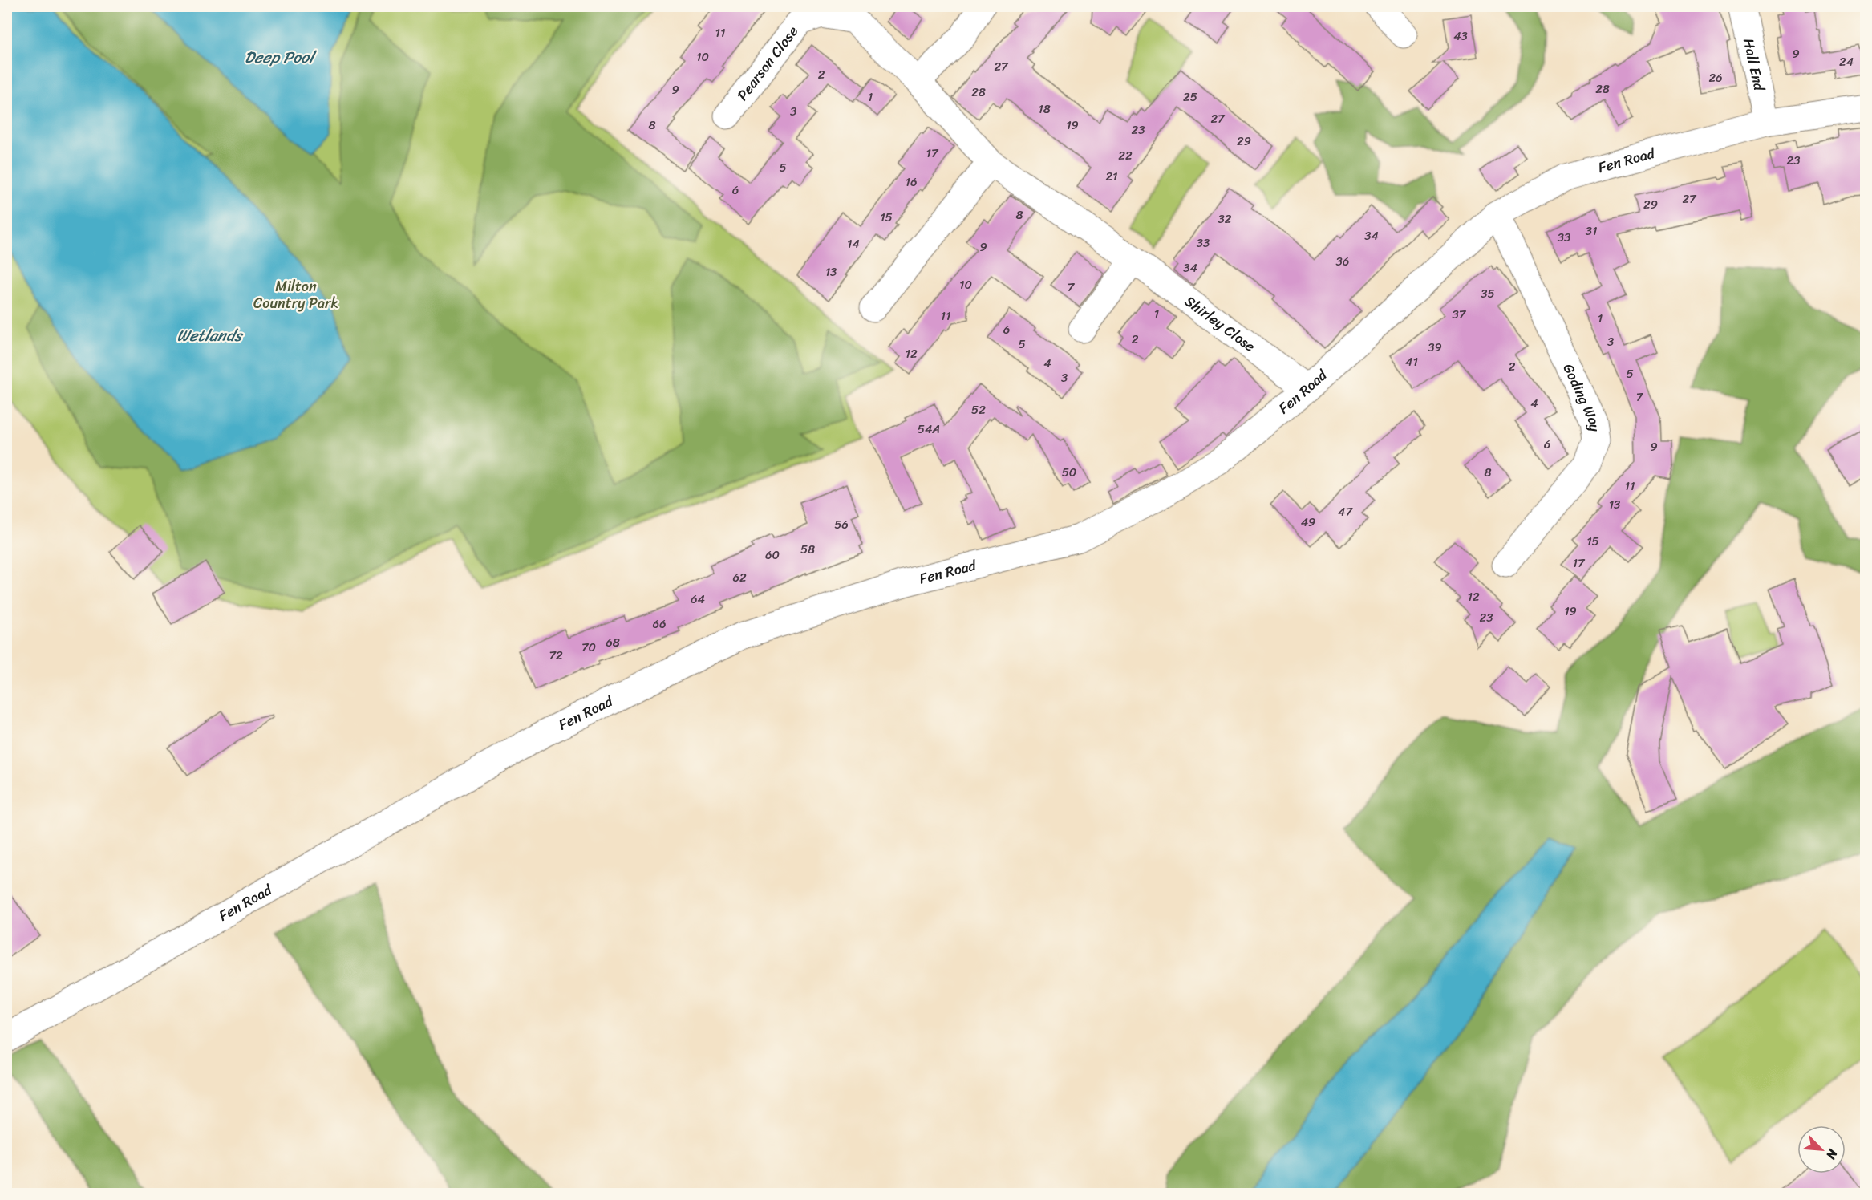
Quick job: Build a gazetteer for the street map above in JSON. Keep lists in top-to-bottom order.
{
  "streets": {
    "street": [
      "Pearson Close",
      "Hall End",
      "Fen Road",
      "Shirley Close",
      "Goding Way"
    ]
  },
  "crossings": [
    ["Pearson Close", "Shirley Close"],
    ["Hall End", "Fen Road"],
    ["Fen Road", "Shirley Close"],
    ["Fen Road", "Goding Way"]
  ],
  "water": ["Deep Pool", "Wetlands"],
  "parks": ["Milton Country Park"],
  "house_numbers": [
    "11",
    "43",
    "9",
    "10",
    "24",
    "27",
    "2",
    "26",
    "28",
    "9",
    "28",
    "1",
    "25",
    "18",
    "3",
    "27",
    "8",
    "19",
    "23",
    "29",
    "17",
    "22",
    "23",
    "5",
    "21",
    "16",
    "6",
    "27",
    "29",
    "8",
    "15",
    "32",
    "31",
    "34",
    "33",
    "33",
    "14",
    "9",
    "36",
    "34",
    "13",
    "10",
    "7",
    "35",
    "1",
    "37",
    "11",
    "1",
    "6",
    "2",
    "3",
    "5",
    "39",
    "12",
    "41",
    "4",
    "2",
    "5",
    "3",
    "7",
    "4",
    "52",
    "54A",
    "6",
    "9",
    "50",
    "8",
    "11",
    "13",
    "47",
    "49",
    "56",
    "15",
    "58",
    "60",
    "17",
    "62",
    "12",
    "64",
    "19",
    "23",
    "66",
    "68",
    "70",
    "72"
  ],
  "north": "bottom right"
}
